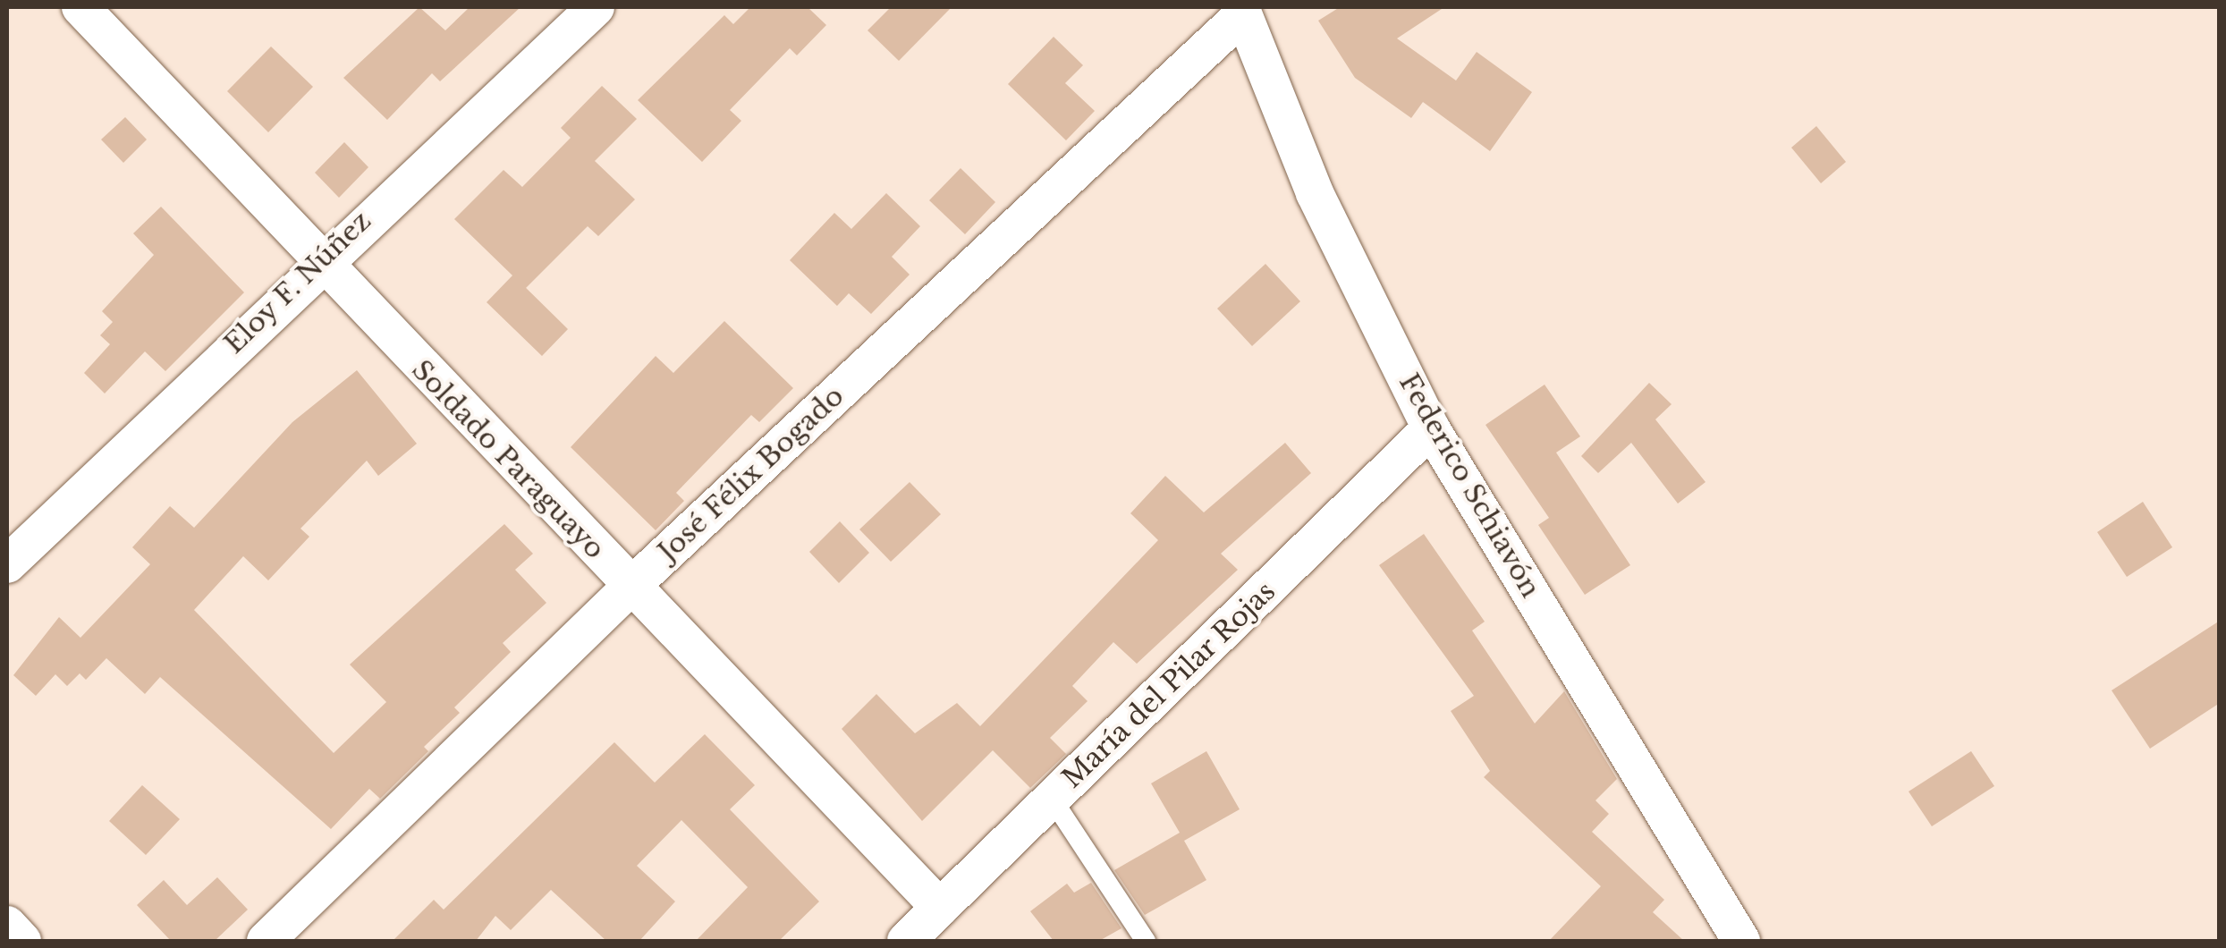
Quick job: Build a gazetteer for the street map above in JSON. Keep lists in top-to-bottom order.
{
  "streets": {
    "street": [
      "Eloy F. Núñez",
      "Soldado Paraguayo",
      "José Félix Bogado",
      "Federico Schiavón",
      "María del Pilar Rojas"
    ]
  },
  "crossings": [
    ["Eloy F. Núñez", "Soldado Paraguayo"],
    ["Soldado Paraguayo", "José Félix Bogado"],
    ["Soldado Paraguayo", "María del Pilar Rojas"],
    ["José Félix Bogado", "Federico Schiavón"],
    ["Federico Schiavón", "María del Pilar Rojas"]
  ]
}
